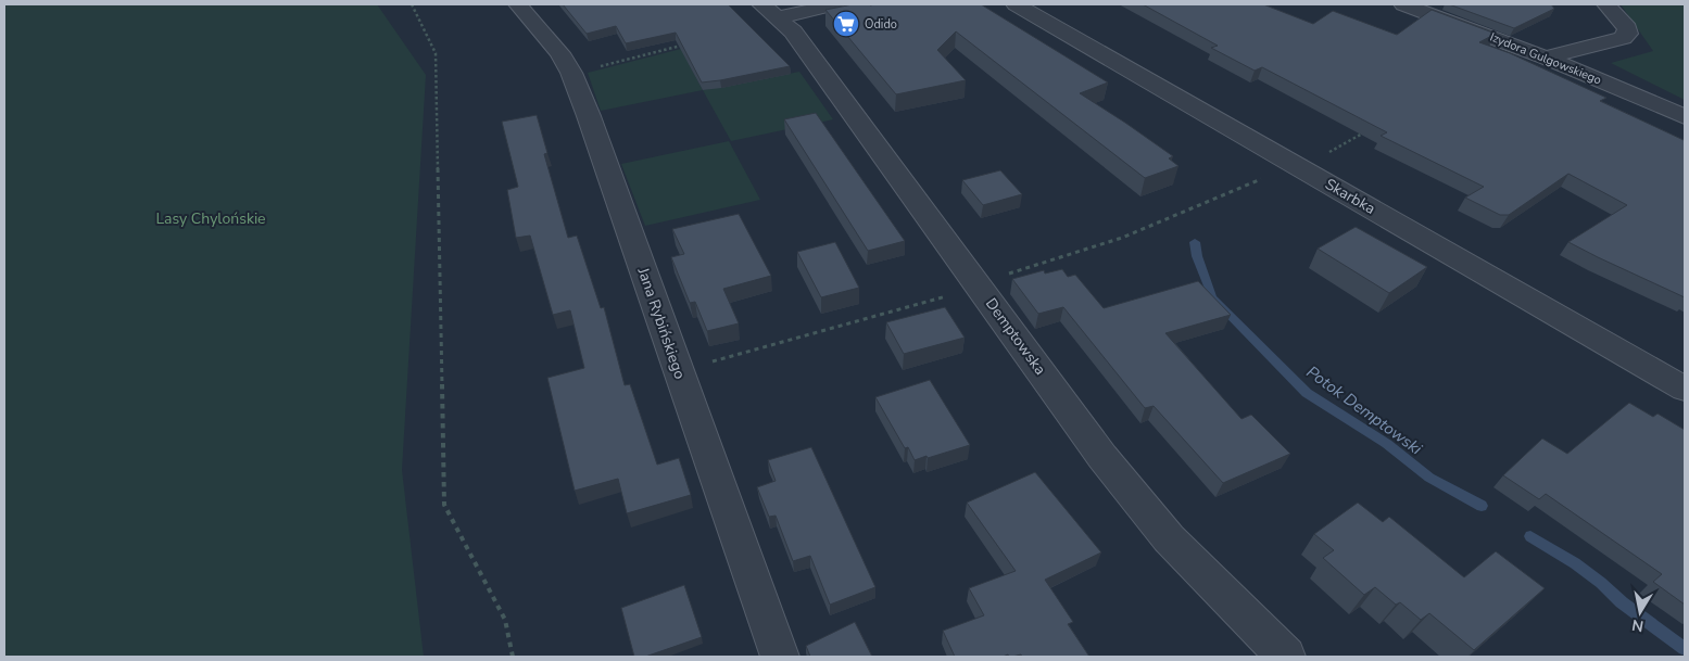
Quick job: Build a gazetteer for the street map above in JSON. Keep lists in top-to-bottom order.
{
  "streets": {
    "street": [
      "Izydora Gulgowskiego",
      "Skarbka",
      "Jana Rybińskiego",
      "Demptowska"
    ]
  },
  "water": ["Potok Demptowski"],
  "parks": ["Lasy Chylońskie"],
  "places": {
    "supermarket": ["Odido"]
  },
  "north": "bottom"
}
